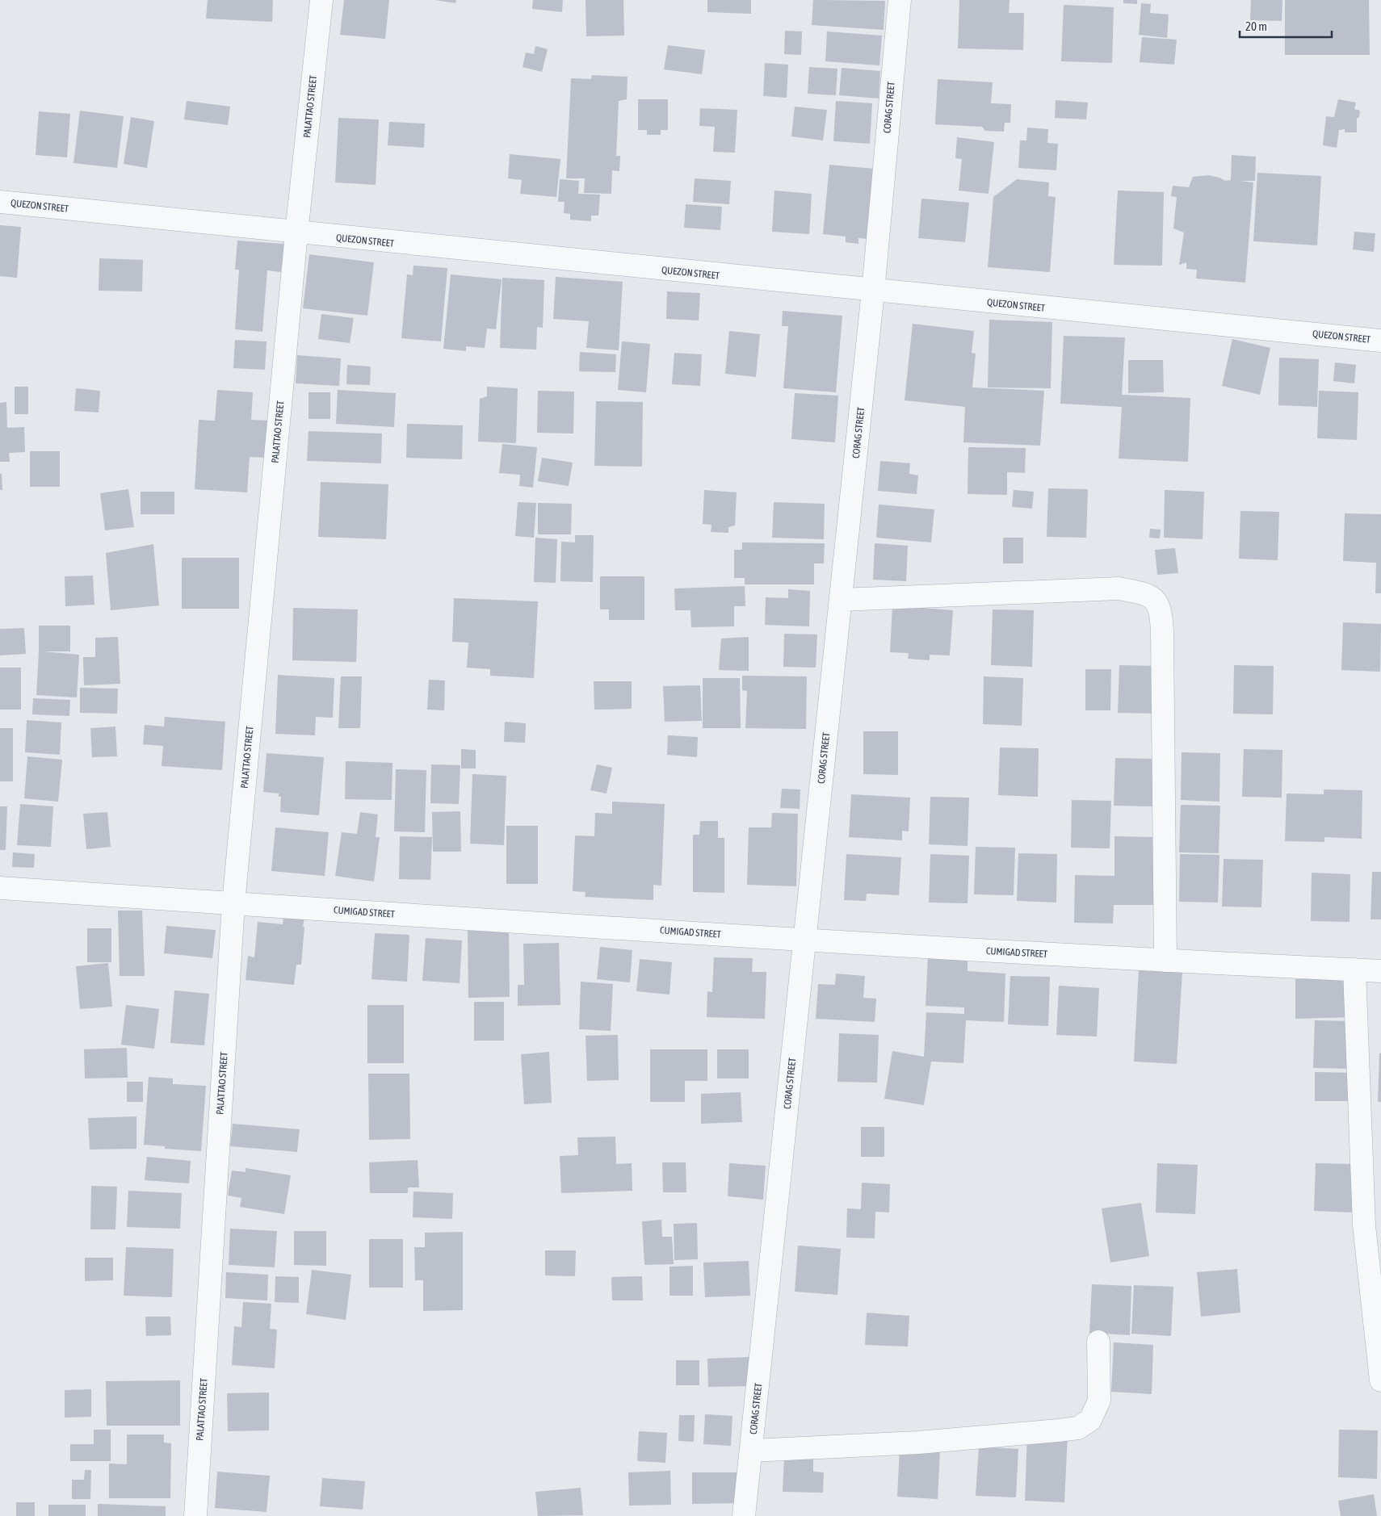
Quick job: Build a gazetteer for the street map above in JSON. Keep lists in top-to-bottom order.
{
  "streets": {
    "street": [
      "PALATTAO STREET",
      "CORAG STREET",
      "QUEZON STREET",
      "CUMIGAD STREET"
    ]
  },
  "crossings": [
    ["PALATTAO STREET", "QUEZON STREET"],
    ["PALATTAO STREET", "CUMIGAD STREET"],
    ["CORAG STREET", "QUEZON STREET"],
    ["CORAG STREET", "CUMIGAD STREET"]
  ],
  "scale_bar": "20 m"
}
